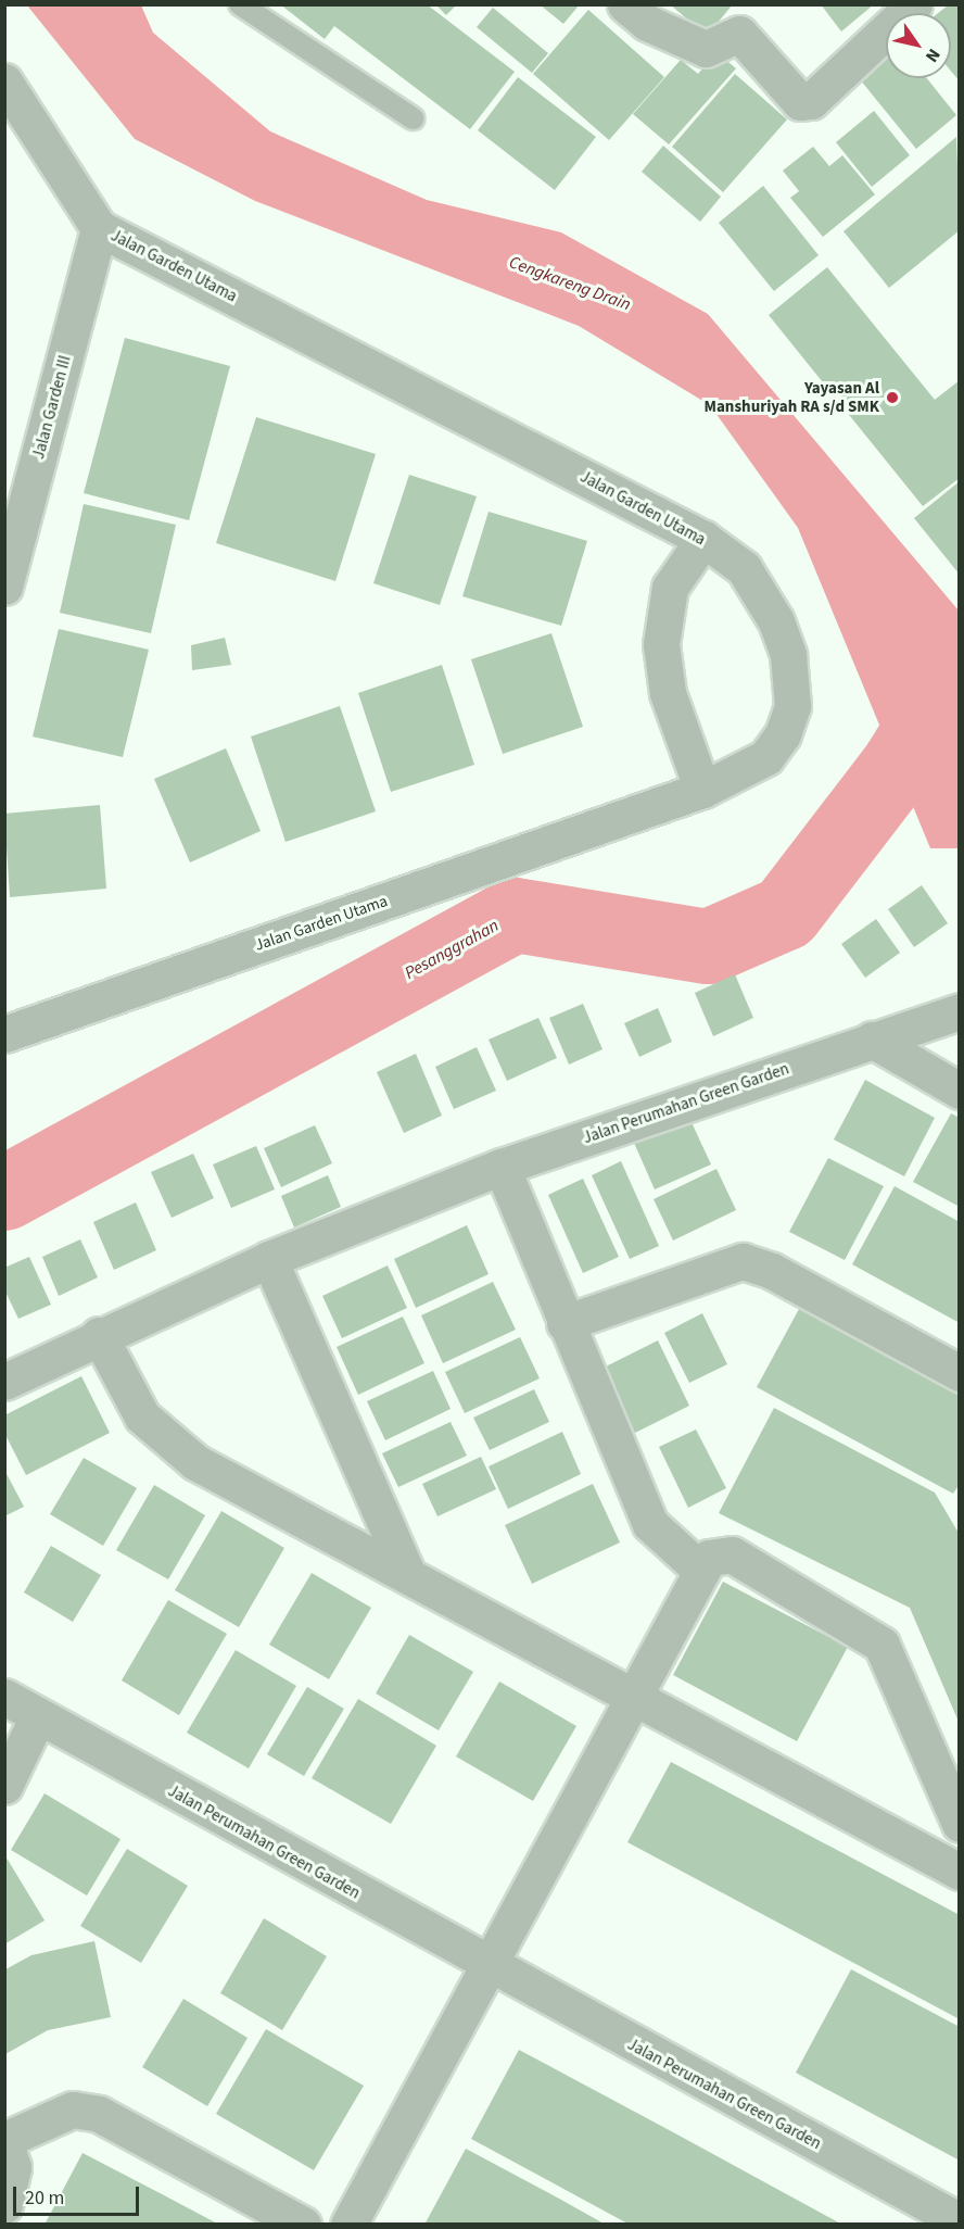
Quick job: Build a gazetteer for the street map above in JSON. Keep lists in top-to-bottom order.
{
  "streets": {
    "street": ["Jalan Garden Utama", "Jalan Garden III", "Jalan Perumahan Green Garden"]
  },
  "crossings": [
    ["Jalan Garden Utama", "Jalan Garden III"]
  ],
  "water": ["Cengkareng Drain", "Pesanggrahan"],
  "places": ["Yayasan Al Manshuriyah RA s/d SMK"],
  "scale_bar": "20 m",
  "north": "bottom right"
}
